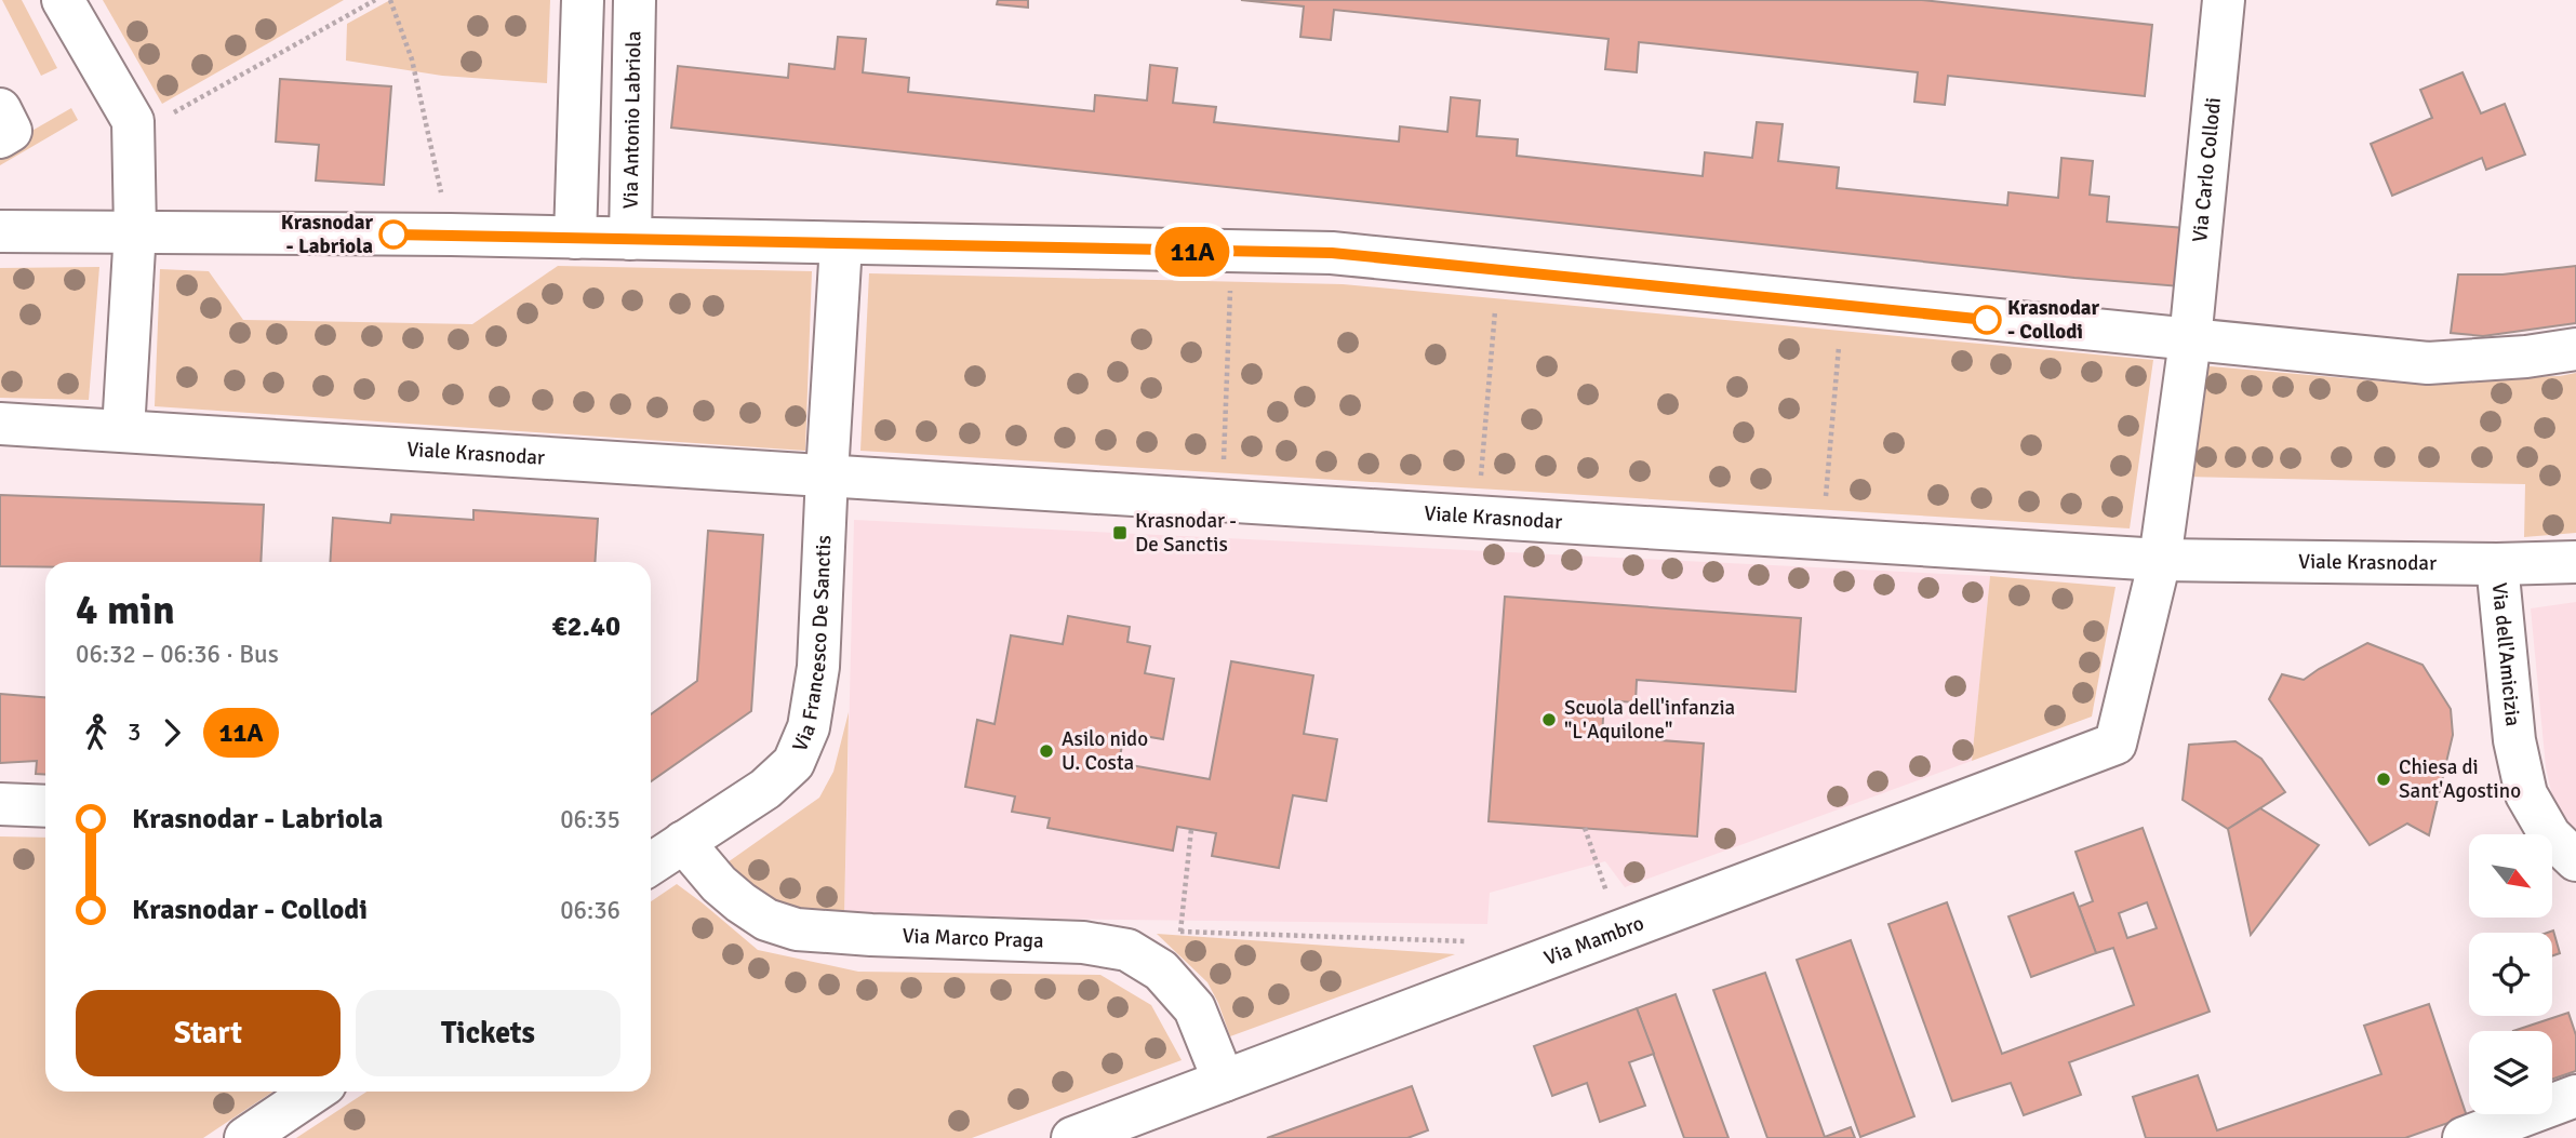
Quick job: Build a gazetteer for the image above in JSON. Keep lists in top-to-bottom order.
{
  "streets": {
    "street": [
      "Via Antonio Labriola",
      "Via Carlo Collodi",
      "Viale Krasnodar",
      "Via Francesco De Sanctis",
      "Via dell'Amicizia",
      "Via Marco Praga",
      "Via Mambro"
    ]
  },
  "crossings": [
    ["Viale Krasnodar", "Via Francesco De Sanctis"],
    ["Viale Krasnodar", "Via dell'Amicizia"],
    ["Viale Krasnodar", "Via Mambro"],
    ["Via Francesco De Sanctis", "Via Marco Praga"],
    ["Via Marco Praga", "Via Mambro"]
  ],
  "places": {
    "other": [
      "Krasnodar - Labriola",
      "Krasnodar - Collodi",
      "Scuola dell'infanzia \"L'Aquilone\"",
      "Asilo nido U. Costa",
      "Chiesa di Sant'Agostino"
    ],
    "transit": ["Krasnodar - De Sanctis"]
  },
  "lines": ["bus line 11A"],
  "north": "bottom right",
  "page": {
    "on_map": "11A",
    "heading": ["4 min", "06:32 – 06:36 · Bus", "€2.40"],
    "legs": ["3", "11A"],
    "list": [
      {
        "name": "Krasnodar - Labriola",
        "value": "06:35"
      },
      {
        "name": "Krasnodar - Collodi",
        "value": "06:36"
      }
    ],
    "buttons": ["Start", "Tickets"]
  }
}
